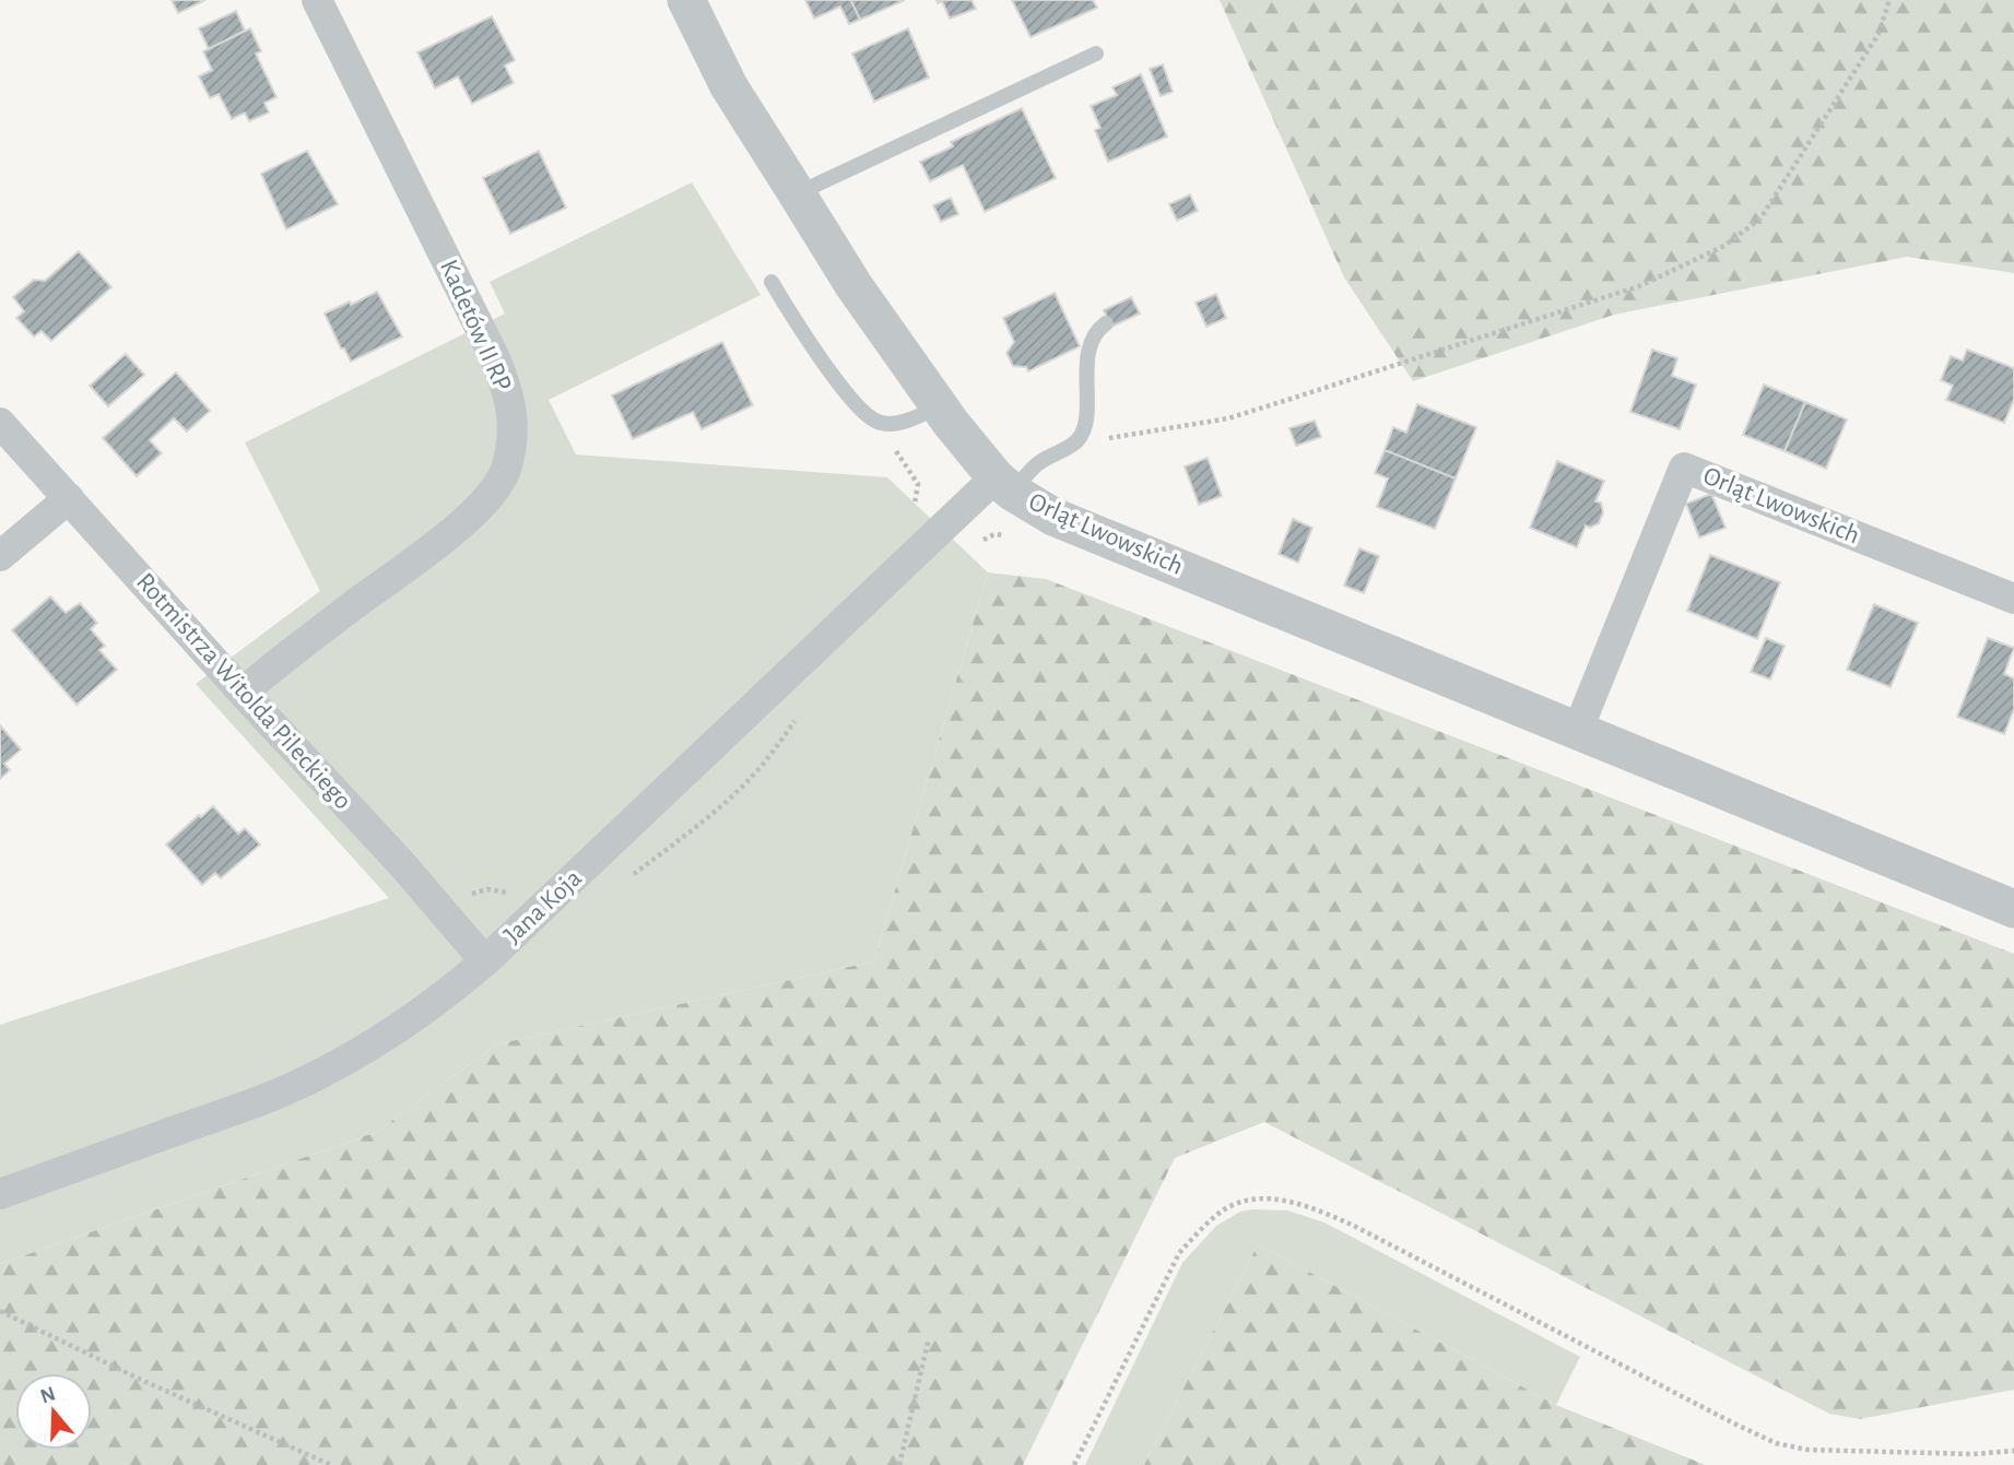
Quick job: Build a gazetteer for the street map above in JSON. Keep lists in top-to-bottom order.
{
  "streets": {
    "street": [
      "Kadetów II RP",
      "Orląt Lwowskich",
      "Rotmistrza Witolda Pileckiego",
      "Jana Koja"
    ]
  },
  "crossings": [
    ["Kadetów II RP", "Rotmistrza Witolda Pileckiego"],
    ["Orląt Lwowskich", "Jana Koja"],
    ["Rotmistrza Witolda Pileckiego", "Jana Koja"]
  ],
  "north": "top"
}
